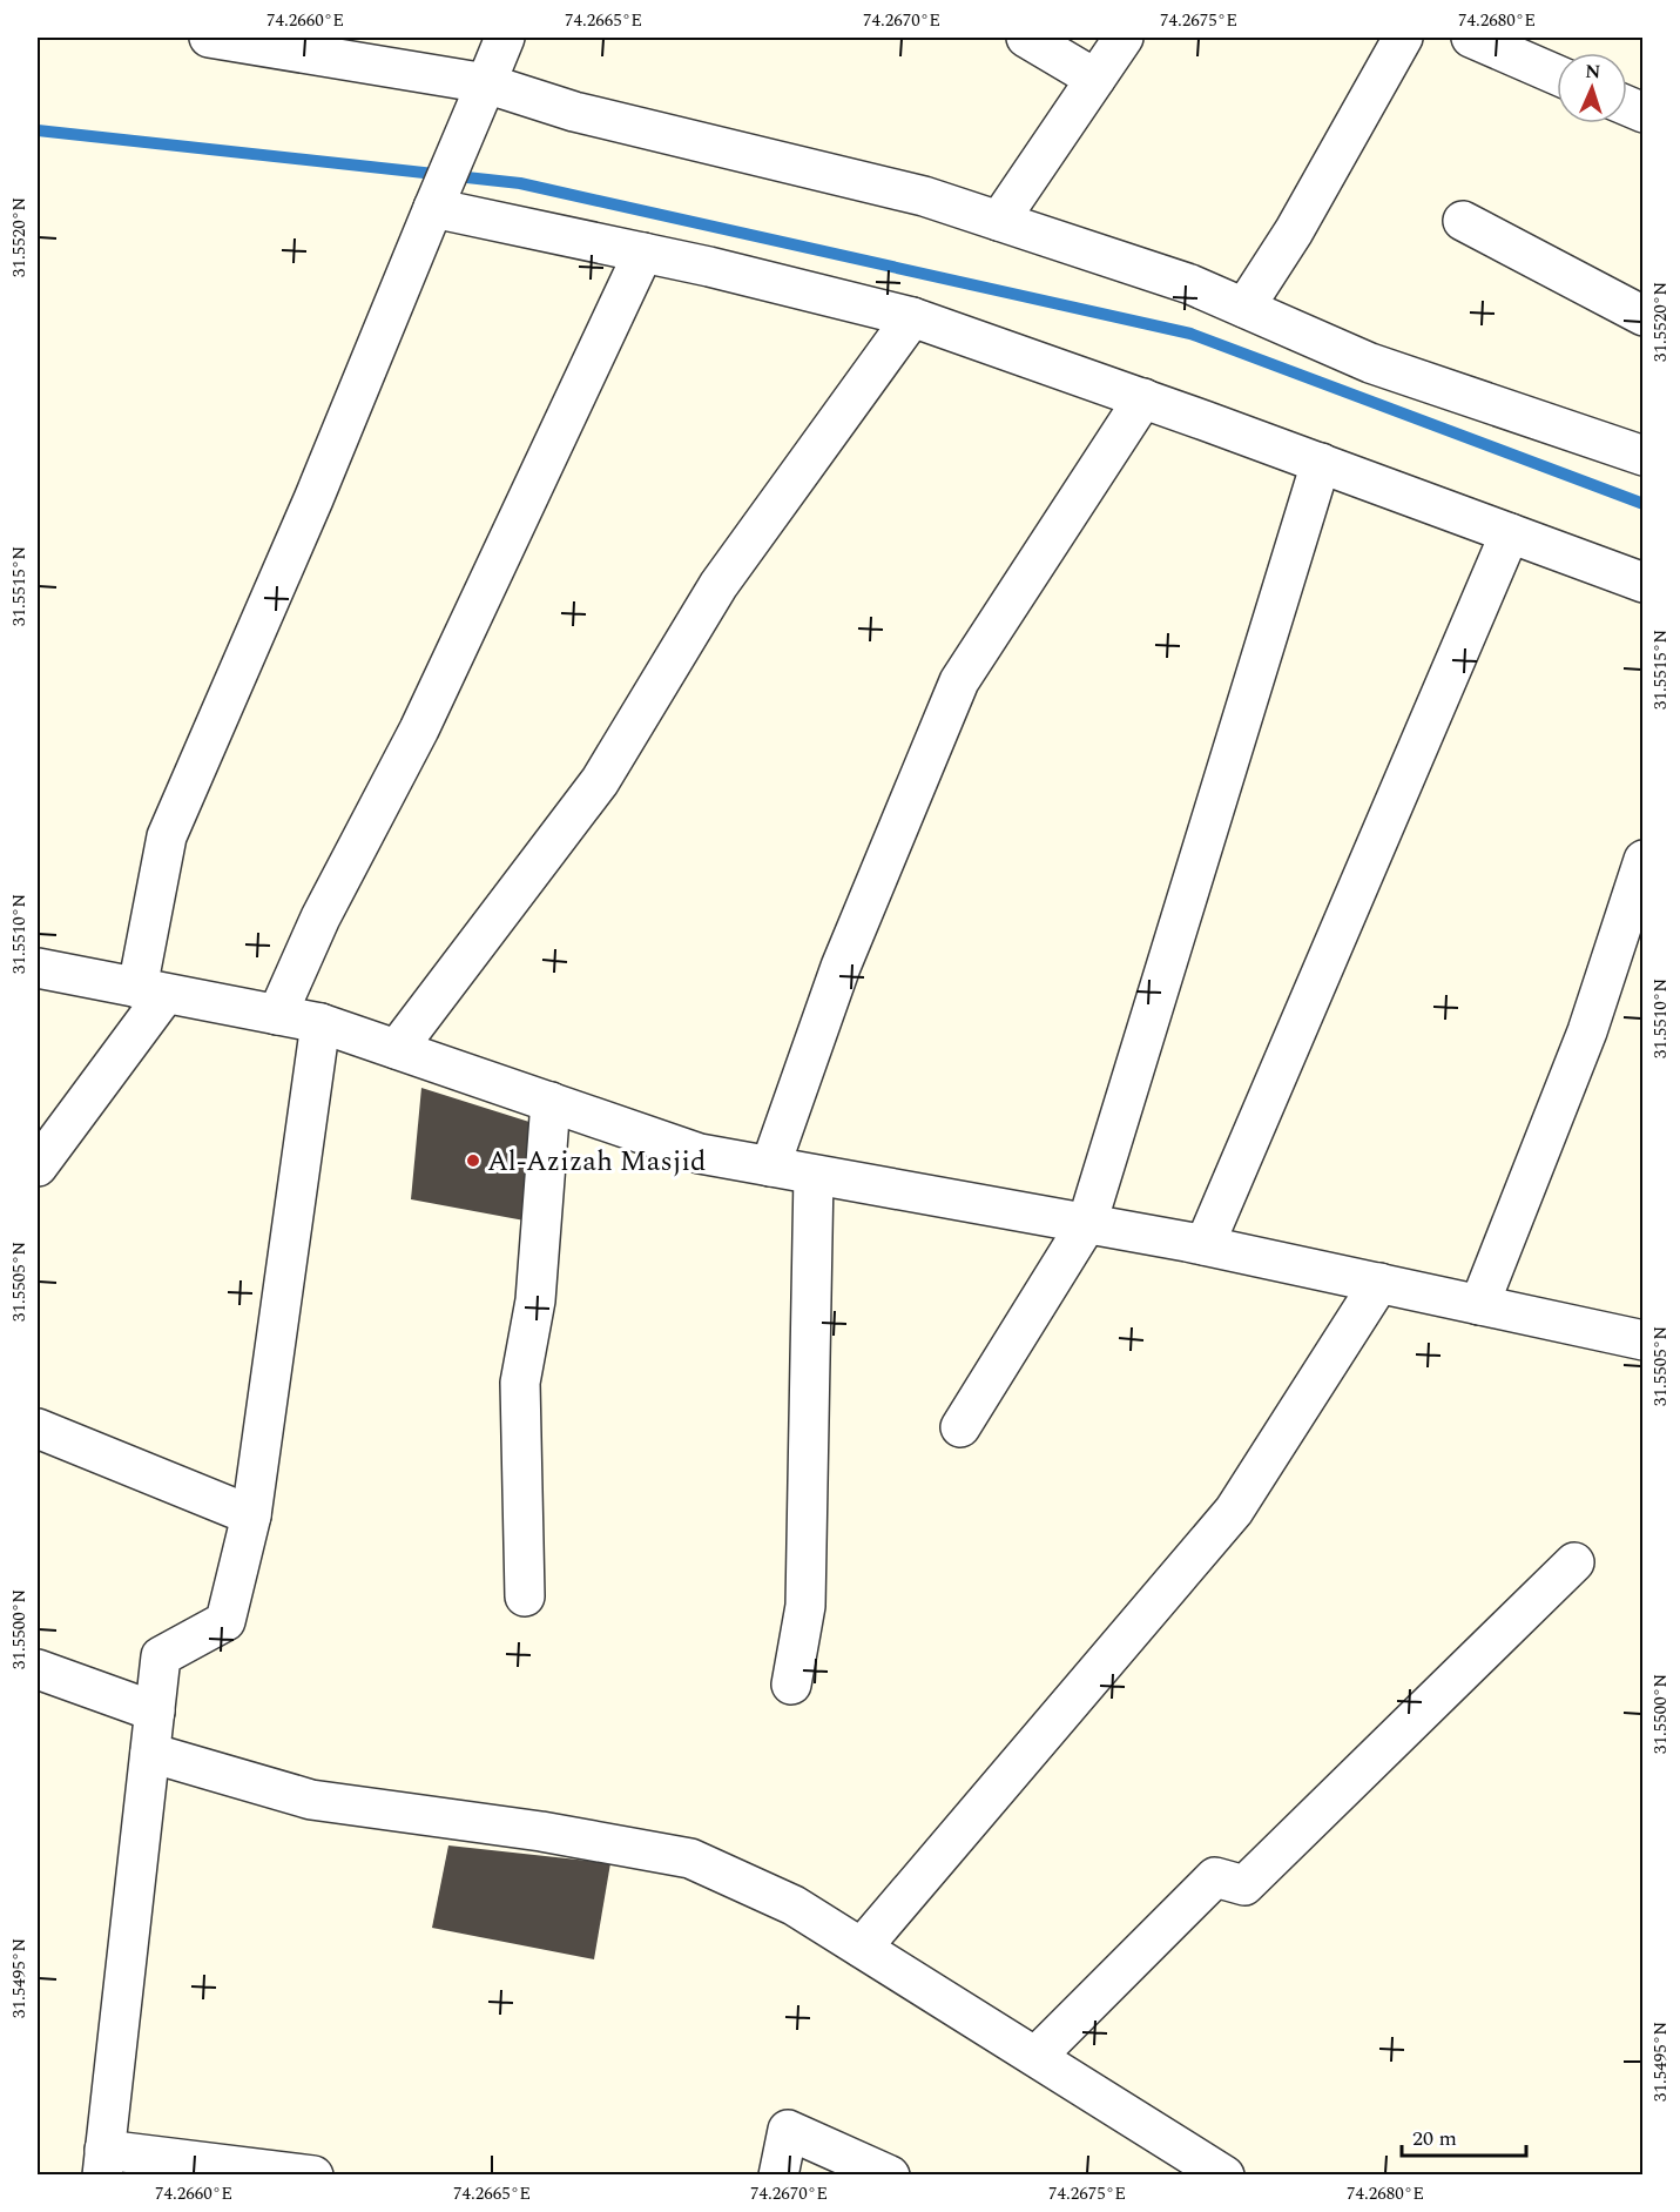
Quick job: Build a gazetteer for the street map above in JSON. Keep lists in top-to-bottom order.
{
  "places": ["Al-Azizah Masjid"],
  "scale_bar": "20 m",
  "north": "top",
  "coordinates": [
    "74.2660°E",
    "74.2665°E",
    "74.2670°E",
    "74.2675°E",
    "74.2680°E",
    "31.5520°N",
    "31.5515°N",
    "31.5510°N",
    "31.5505°N",
    "31.5500°N",
    "31.5495°N"
  ]
}
